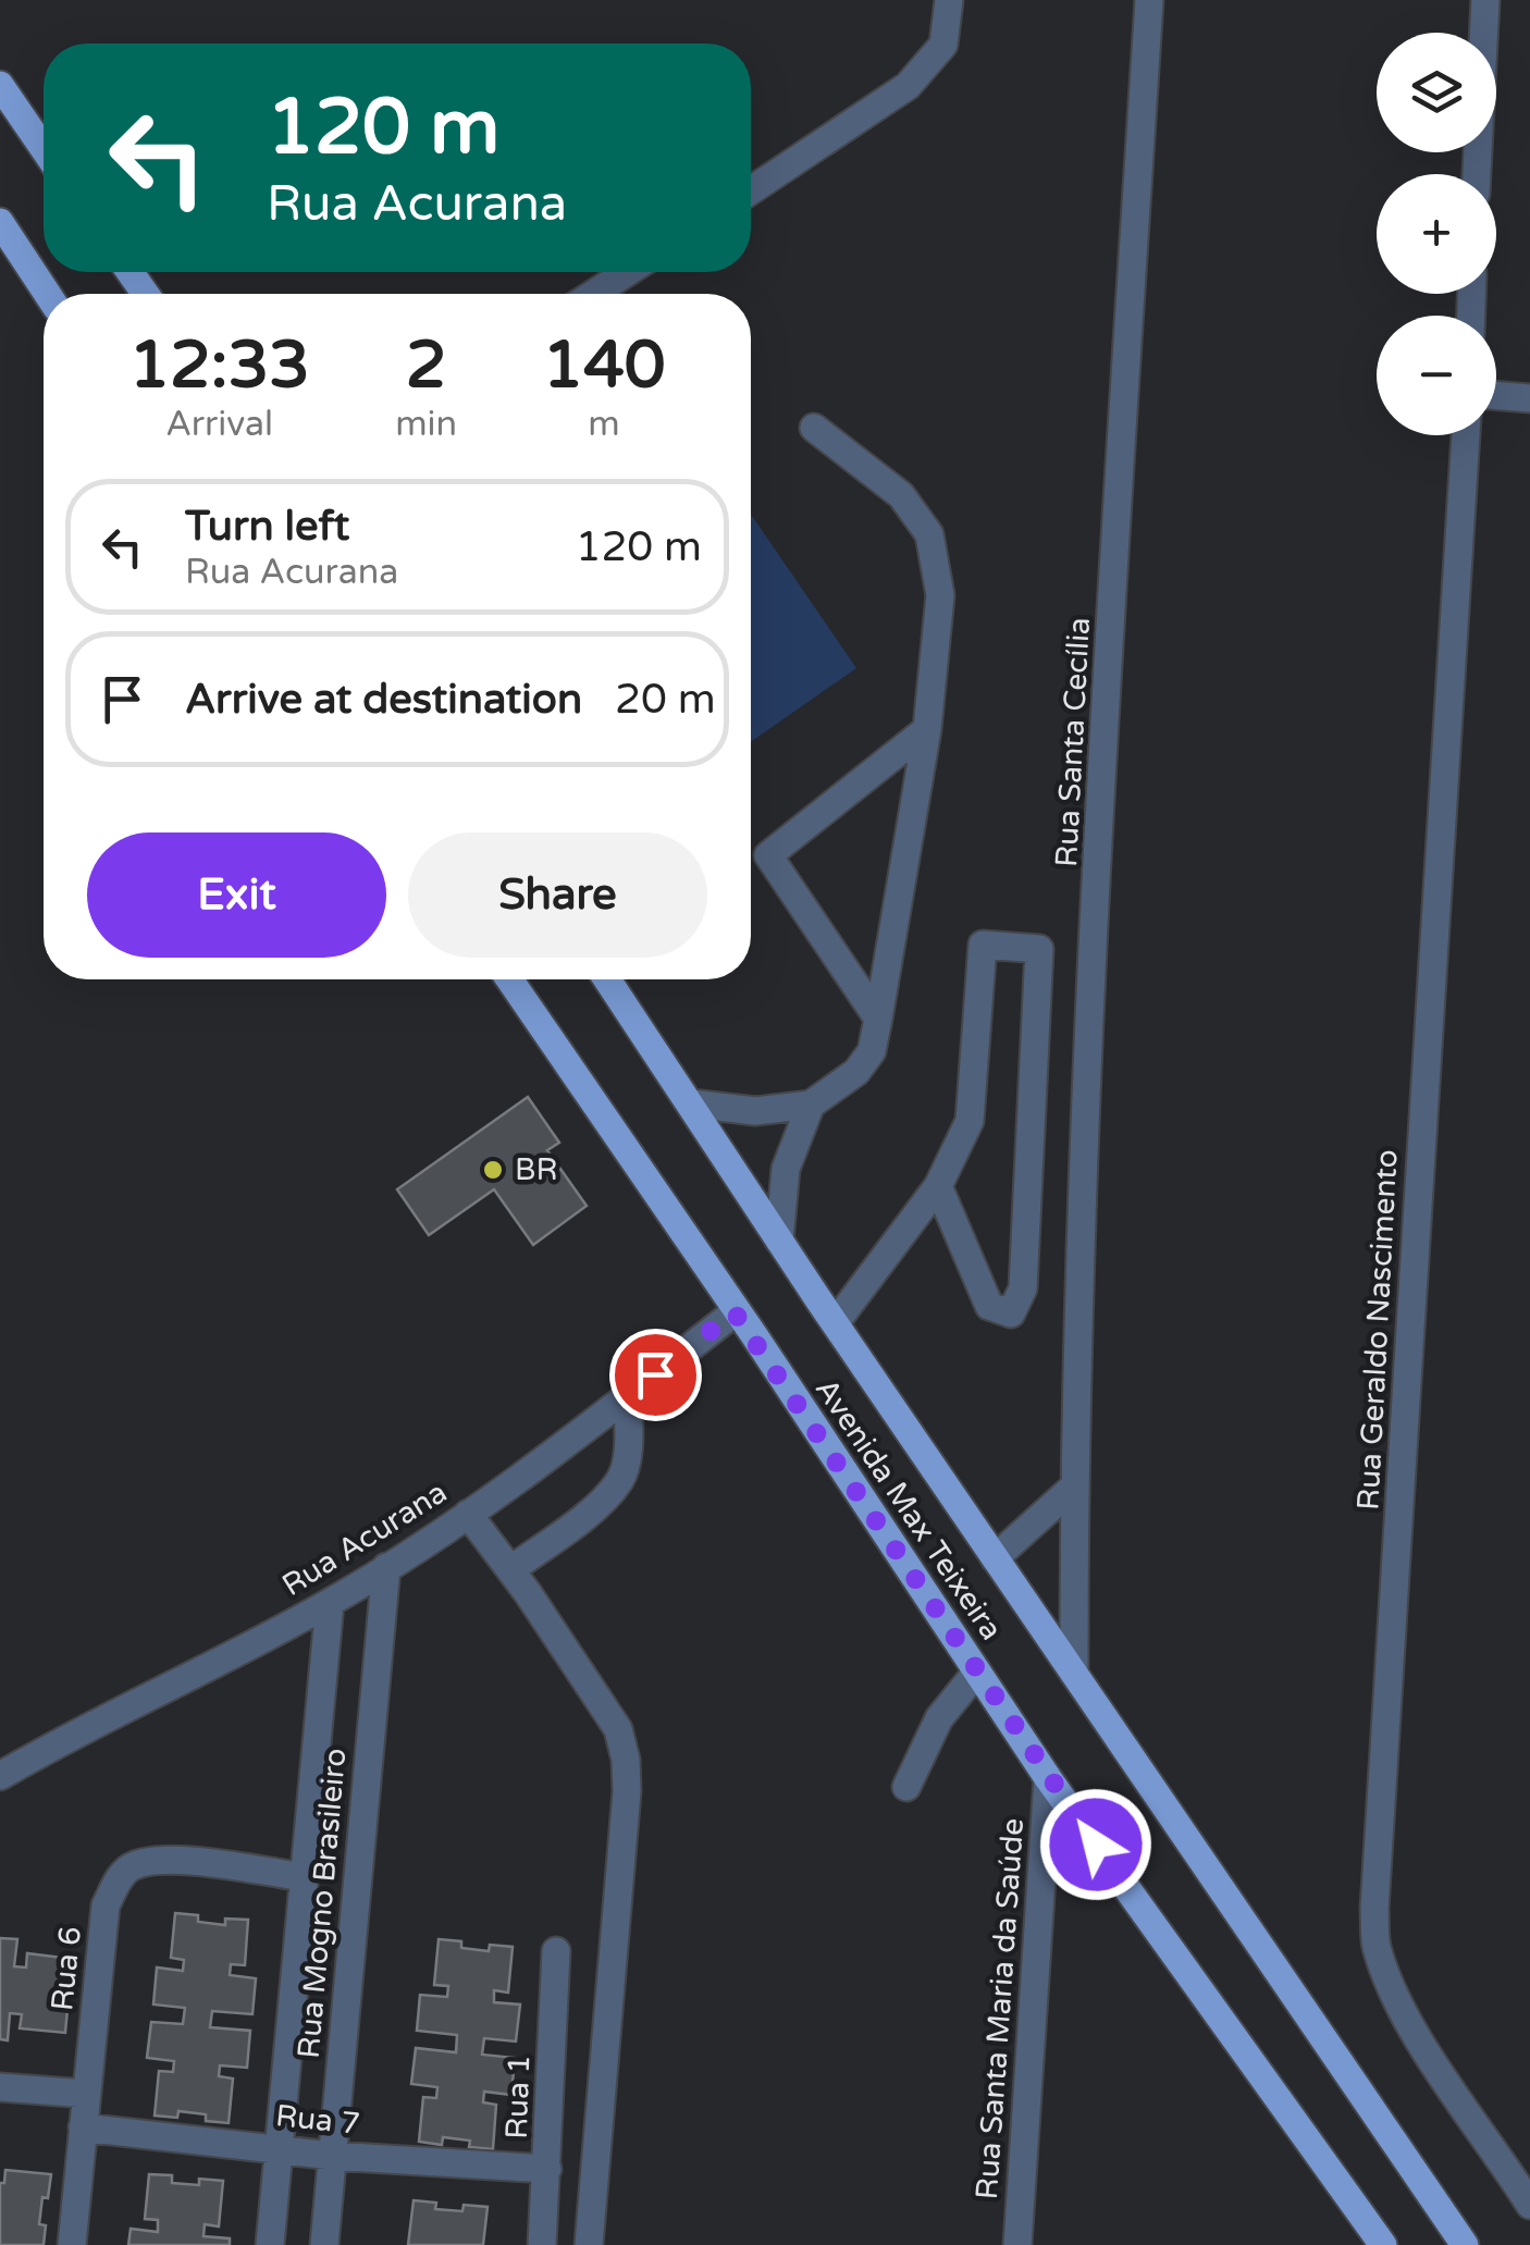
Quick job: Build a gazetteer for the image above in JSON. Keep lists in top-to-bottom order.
{
  "streets": {
    "main road": ["Avenida Max Teixeira"],
    "street": [
      "Rua Santa Cecília",
      "Rua Geraldo Nascimento",
      "Rua Acurana",
      "Rua Mogno Brasileiro",
      "Rua 6",
      "Rua Santa Maria da Saúde",
      "Rua 1",
      "Rua 7"
    ]
  },
  "crossings": [
    ["Rua Santa Cecília", "Avenida Max Teixeira"],
    ["Avenida Max Teixeira", "Rua Acurana"],
    ["Avenida Max Teixeira", "Rua Santa Maria da Saúde"],
    ["Rua Acurana", "Rua Mogno Brasileiro"],
    ["Rua Mogno Brasileiro", "Rua 6"],
    ["Rua Mogno Brasileiro", "Rua 7"],
    ["Rua 6", "Rua 7"],
    ["Rua 1", "Rua 7"]
  ],
  "places": ["BR"],
  "page": {
    "map_buttons": ["+", "−"],
    "turn": ["120 m", "Rua Acurana"],
    "eta": [
      "12:33",
      "Arrival",
      "2",
      "min",
      "140",
      "m"
    ],
    "list": [
      {
        "name": "Turn left",
        "note": "Rua Acurana",
        "value": "120 m"
      },
      {
        "name": "Arrive at destination",
        "value": "20 m"
      }
    ],
    "buttons": ["Exit", "Share"]
  }
}
